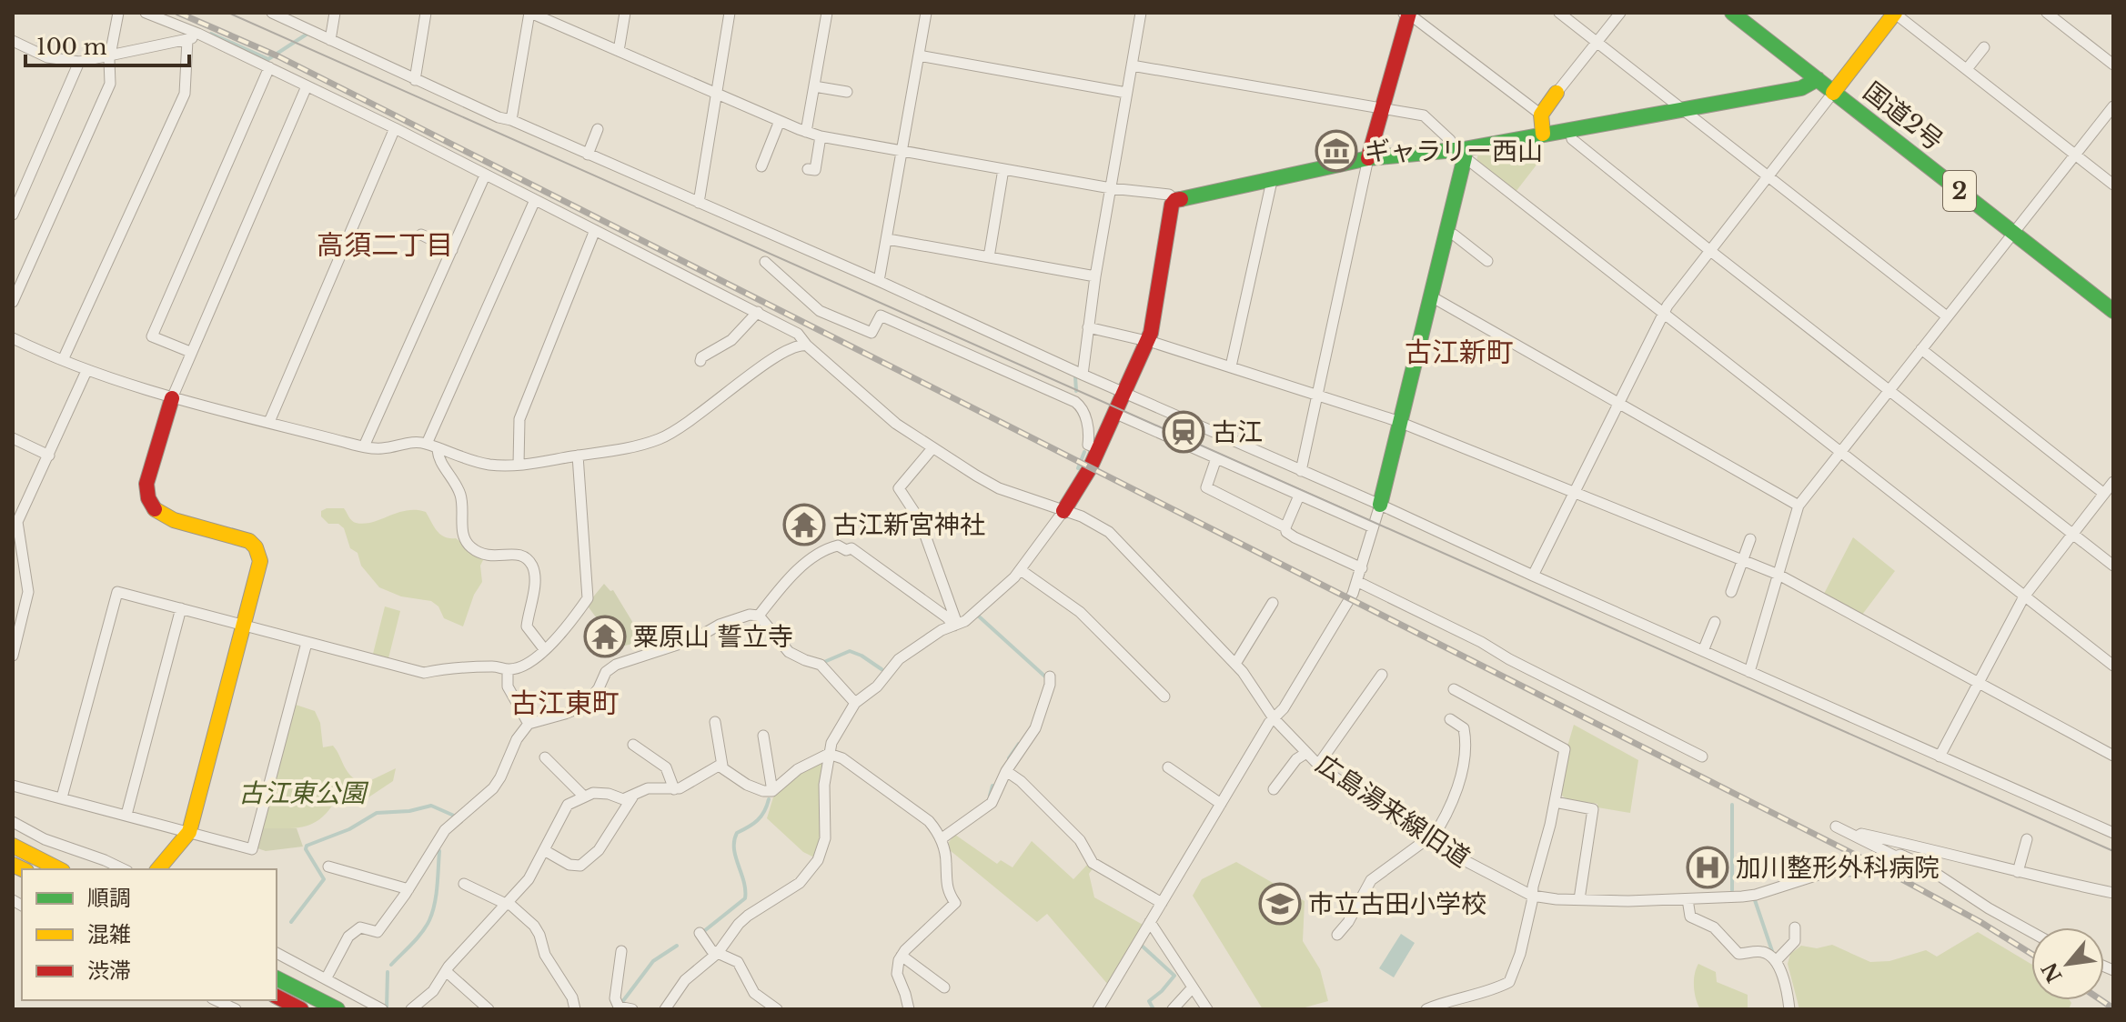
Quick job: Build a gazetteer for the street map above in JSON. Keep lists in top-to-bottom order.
{
  "streets": {
    "main road": ["国道2号", "2"],
    "street": ["広島湯来線旧道"]
  },
  "districts": ["高須二丁目", "古江新町", "古江東町"],
  "parks": ["古江東公園"],
  "places": {
    "museum": ["ギャラリー西山"],
    "station": ["古江"],
    "temple": ["古江新宮神社", "粟原山 誓立寺"],
    "hospital": ["加川整形外科病院"],
    "school or university": ["市立古田小学校"]
  },
  "legend": ["順調", "混雑", "渋滞"],
  "scale_bar": "100 m",
  "north": "bottom left"
}
